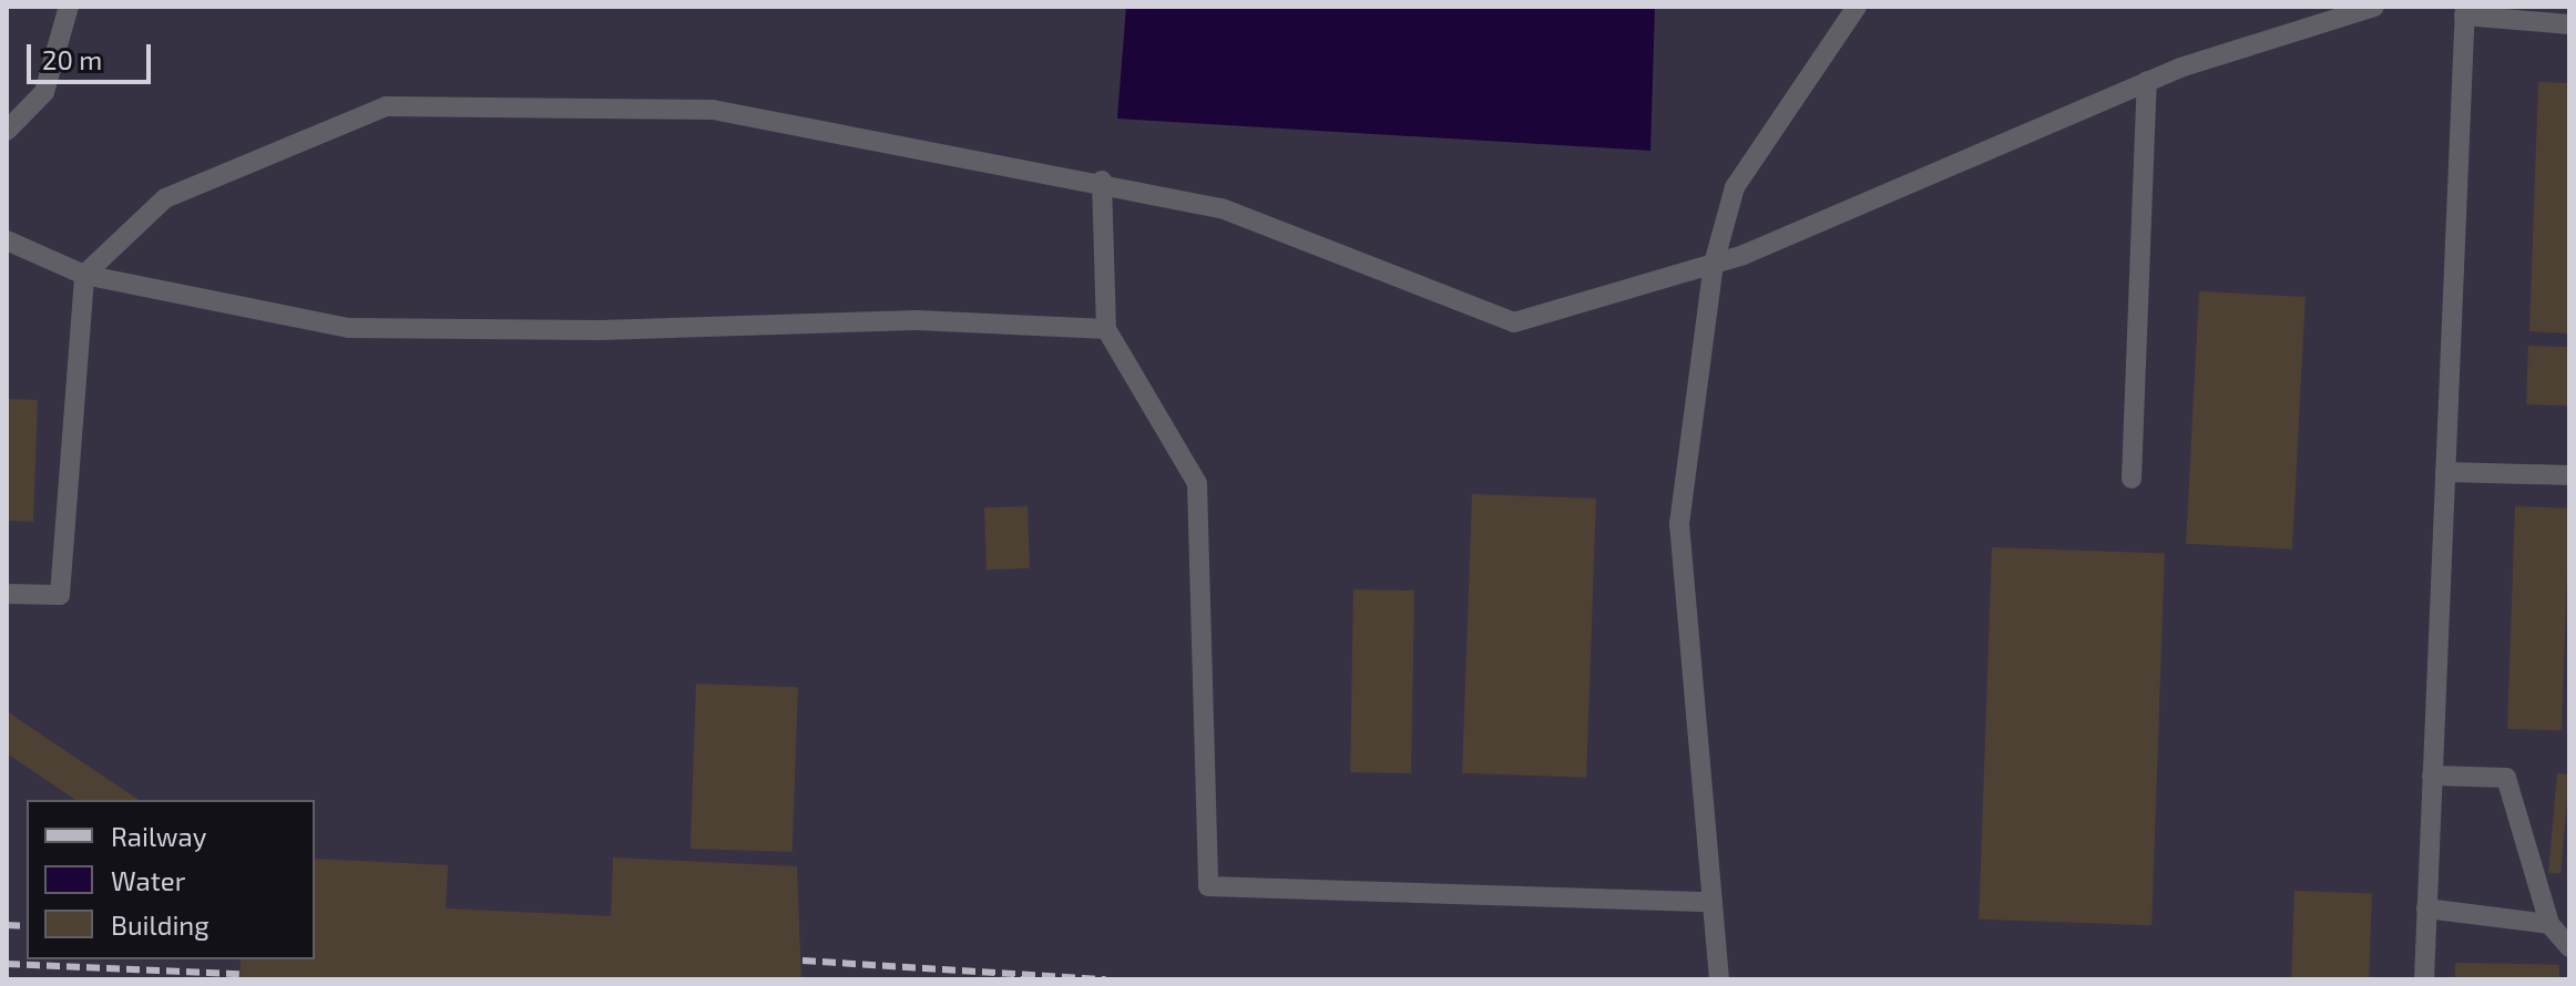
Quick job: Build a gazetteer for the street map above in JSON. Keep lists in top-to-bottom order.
{
  "legend": ["Railway", "Water", "Building"],
  "scale_bar": "20 m"
}
